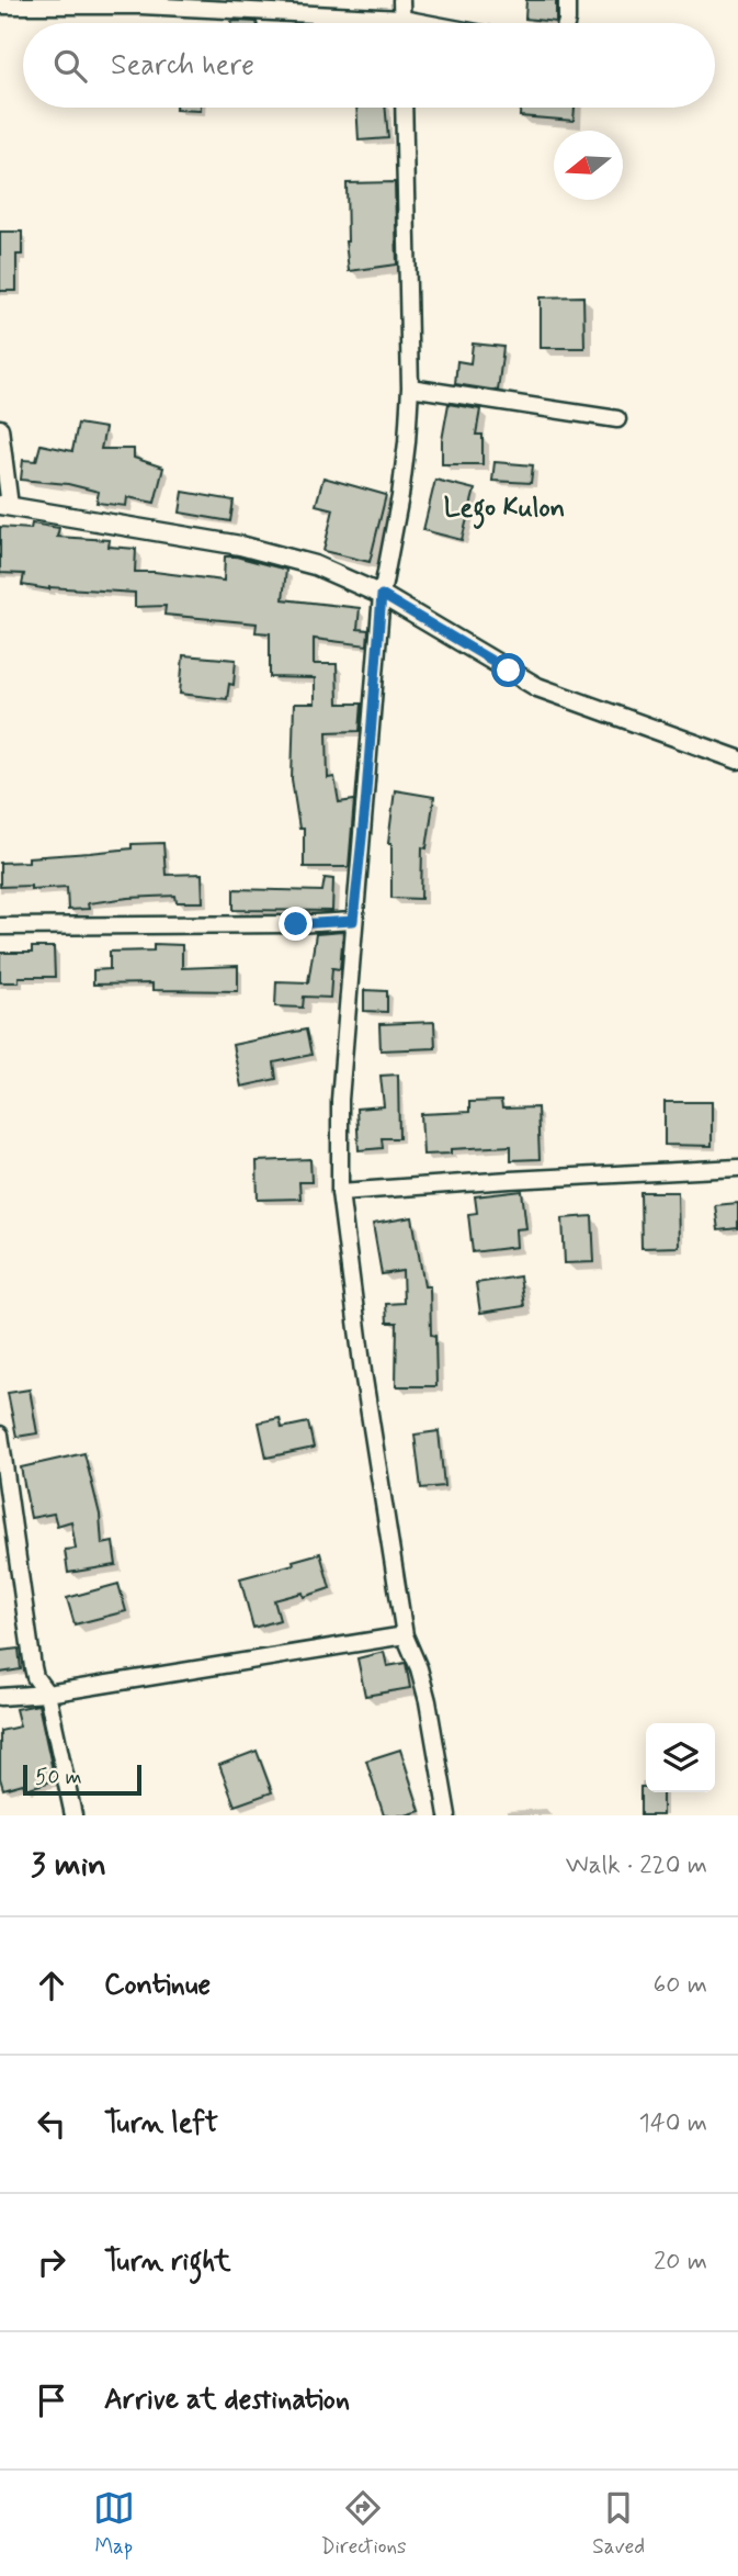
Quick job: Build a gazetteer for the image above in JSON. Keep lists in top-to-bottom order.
{
  "districts": ["Lego Kulon"],
  "scale_bar": "50 m",
  "north": "left",
  "page": {
    "search": "Search here",
    "scale": "50 m",
    "heading": ["3 min", "Walk · 220 m"],
    "list": [
      ["Continue", "60 m"],
      ["Turn left", "140 m"],
      ["Turn right", "20 m"],
      "Arrive at destination"
    ],
    "nav": ["Map", "Directions", "Saved"]
  }
}
